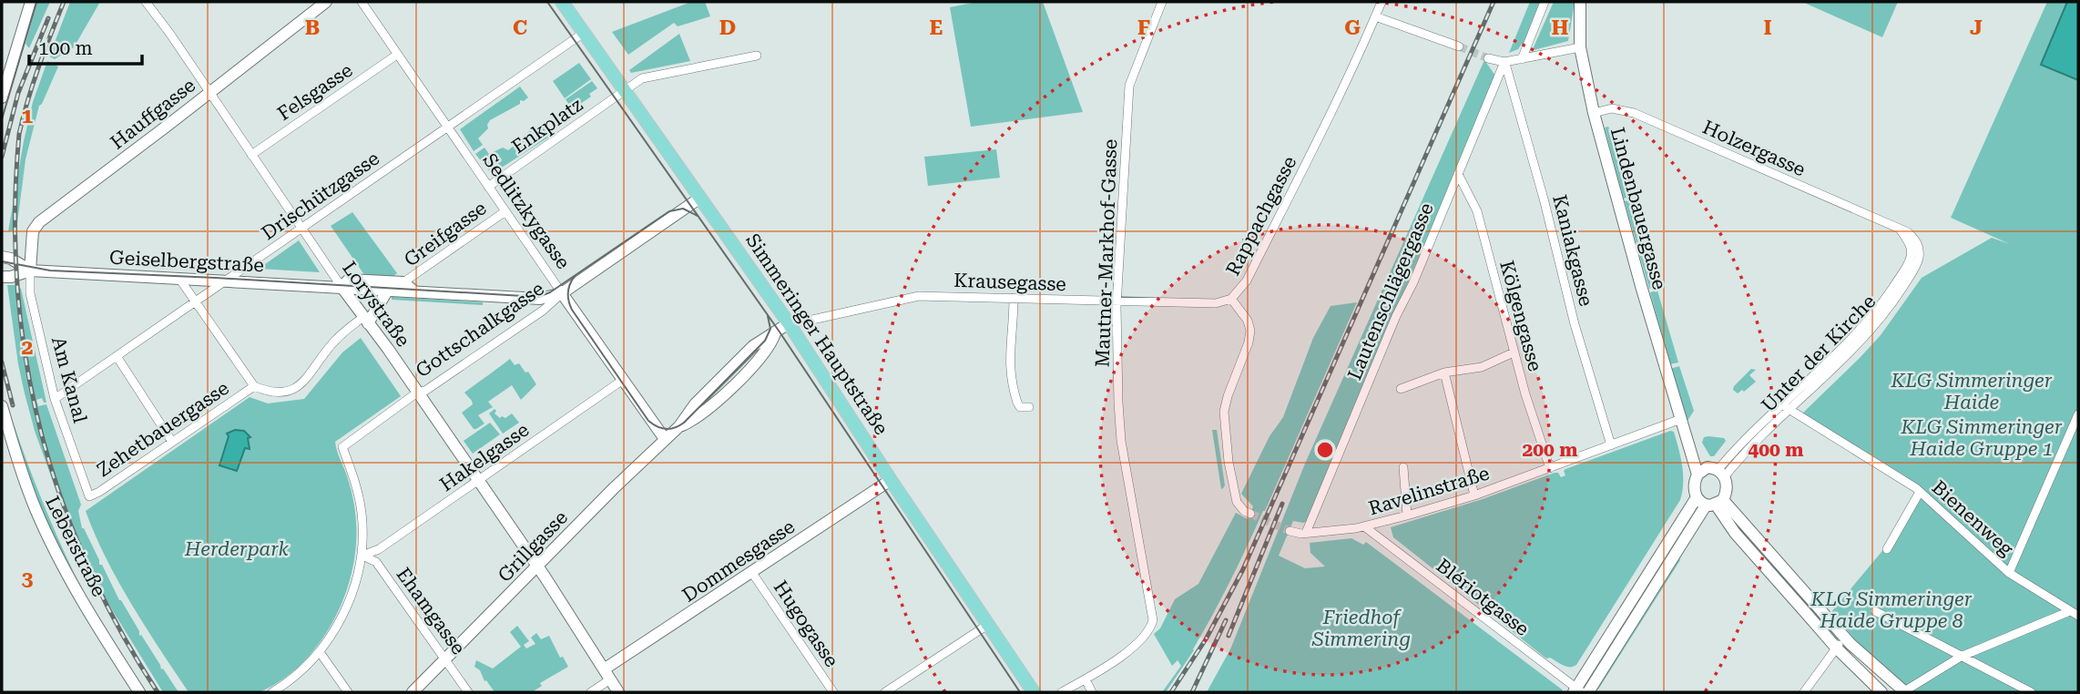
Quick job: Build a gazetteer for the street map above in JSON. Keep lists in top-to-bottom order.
{
  "streets": {
    "main road": [
      "Hauffgasse",
      "Lindenbauergasse",
      "Sedlitzkygasse",
      "Geiselbergstraße",
      "Lorystraße",
      "Gottschalkgasse",
      "Simmeringer Hauptstraße",
      "Unter der Kirche",
      "Leberstraße",
      "Grillgasse",
      "Dommesgasse"
    ],
    "street": [
      "Felsgasse",
      "Enkplatz",
      "Holzergasse",
      "Drischützgasse",
      "Rappachgasse",
      "Greifgasse",
      "Kaniakgasse",
      "Mautner-Markhof-Gasse",
      "Krausegasse",
      "Lautenschlägergasse",
      "Kölgengasse",
      "Am Kanal",
      "Zehetbauergasse",
      "Hakelgasse",
      "Ravelinstraße",
      "Bienenweg",
      "Blériotgasse",
      "Ehamgasse",
      "Hugogasse"
    ]
  },
  "crossings": [
    ["Felsgasse", "Sedlitzkygasse"],
    ["Felsgasse", "Lorystraße"],
    ["Hauffgasse", "Geiselbergstraße"],
    ["Hauffgasse", "Lorystraße"],
    ["Hauffgasse", "Am Kanal"],
    ["Enkplatz", "Sedlitzkygasse"],
    ["Enkplatz", "Simmeringer Hauptstraße"],
    ["Holzergasse", "Lindenbauergasse"],
    ["Holzergasse", "Unter der Kirche"],
    ["Drischützgasse", "Sedlitzkygasse"],
    ["Drischützgasse", "Geiselbergstraße"],
    ["Drischützgasse", "Lorystraße"],
    ["Drischützgasse", "Am Kanal"],
    ["Lindenbauergasse", "Unter der Kirche"],
    ["Lindenbauergasse", "Ravelinstraße"],
    ["Sedlitzkygasse", "Greifgasse"],
    ["Sedlitzkygasse", "Geiselbergstraße"],
    ["Sedlitzkygasse", "Gottschalkgasse"],
    ["Sedlitzkygasse", "Hakelgasse"],
    ["Sedlitzkygasse", "Grillgasse"],
    ["Rappachgasse", "Krausegasse"],
    ["Greifgasse", "Geiselbergstraße"],
    ["Kaniakgasse", "Lautenschlägergasse"],
    ["Kaniakgasse", "Ravelinstraße"],
    ["Mautner-Markhof-Gasse", "Krausegasse"],
    ["Geiselbergstraße", "Lorystraße"],
    ["Geiselbergstraße", "Gottschalkgasse"],
    ["Geiselbergstraße", "Am Kanal"],
    ["Krausegasse", "Simmeringer Hauptstraße"],
    ["Krausegasse", "Grillgasse"],
    ["Lautenschlägergasse", "Kölgengasse"],
    ["Lautenschlägergasse", "Ravelinstraße"],
    ["Lorystraße", "Gottschalkgasse"],
    ["Lorystraße", "Hakelgasse"],
    ["Lorystraße", "Grillgasse"],
    ["Lorystraße", "Dommesgasse"],
    ["Kölgengasse", "Ravelinstraße"],
    ["Gottschalkgasse", "Simmeringer Hauptstraße"],
    ["Gottschalkgasse", "Hakelgasse"],
    ["Gottschalkgasse", "Ehamgasse"],
    ["Simmeringer Hauptstraße", "Grillgasse"],
    ["Simmeringer Hauptstraße", "Dommesgasse"],
    ["Unter der Kirche", "Bienenweg"],
    ["Am Kanal", "Zehetbauergasse"],
    ["Hakelgasse", "Ehamgasse"],
    ["Ravelinstraße", "Blériotgasse"],
    ["Grillgasse", "Ehamgasse"],
    ["Dommesgasse", "Hugogasse"]
  ],
  "parks": [
    "KLG Simmeringer Haide",
    "KLG Simmeringer Haide Gruppe 1",
    "Herderpark",
    "KLG Simmeringer Haide Gruppe 8",
    "Friedhof Simmering"
  ],
  "scale_bar": "100 m",
  "grid": {
    "columns": [
      "B",
      "C",
      "D",
      "E",
      "F",
      "G",
      "H",
      "I",
      "J"
    ],
    "rows": ["1", "2", "3"]
  },
  "rings": ["200 m", "400 m"]
}
